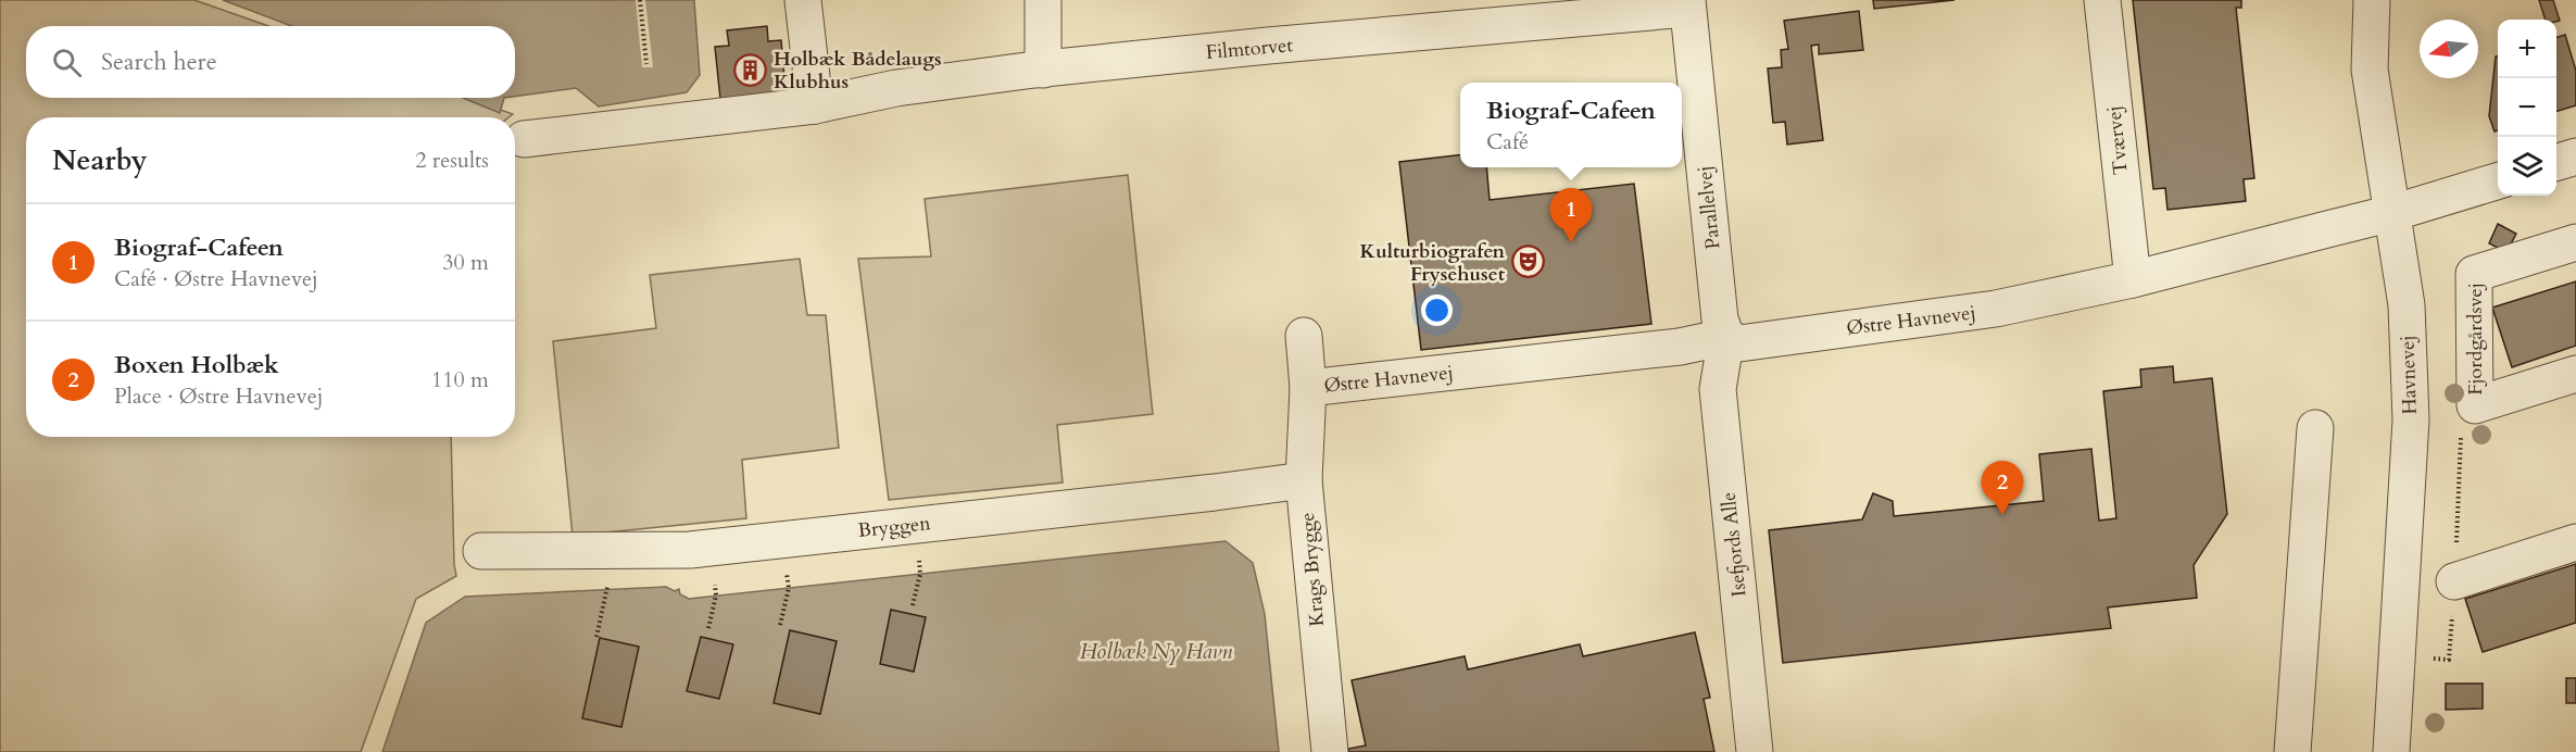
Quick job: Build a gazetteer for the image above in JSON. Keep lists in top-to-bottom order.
{
  "streets": {
    "street": [
      "Filmtorvet",
      "Tværvej",
      "Parallelvej",
      "Østre Havnevej",
      "Fjordgårdsvej",
      "Havnevej",
      "Bryggen",
      "Isefjords Alle",
      "Krags Brygge"
    ]
  },
  "crossings": [
    ["Filmtorvet", "Parallelvej"],
    ["Tværvej", "Østre Havnevej"],
    ["Parallelvej", "Østre Havnevej"],
    ["Parallelvej", "Isefjords Alle"],
    ["Østre Havnevej", "Havnevej"],
    ["Østre Havnevej", "Isefjords Alle"],
    ["Østre Havnevej", "Krags Brygge"],
    ["Bryggen", "Krags Brygge"]
  ],
  "water": ["Holbæk Ny Havn"],
  "places": {
    "building": ["Holbæk Bådelaugs Klubhus"],
    "theatre": ["Kulturbiografen Frysehuset"]
  },
  "north": "left",
  "page": {
    "map_buttons": ["+", "−"],
    "search": "Search here",
    "popup": ["Biograf-Cafeen", "Café"],
    "heading": ["Nearby", "2 results"],
    "pins": ["1", "2"],
    "list": [
      {
        "mark": "1",
        "name": "Biograf-Cafeen",
        "note": "Café · Østre Havnevej",
        "value": "30 m"
      },
      {
        "mark": "2",
        "name": "Boxen Holbæk",
        "note": "Place · Østre Havnevej",
        "value": "110 m"
      }
    ]
  }
}
